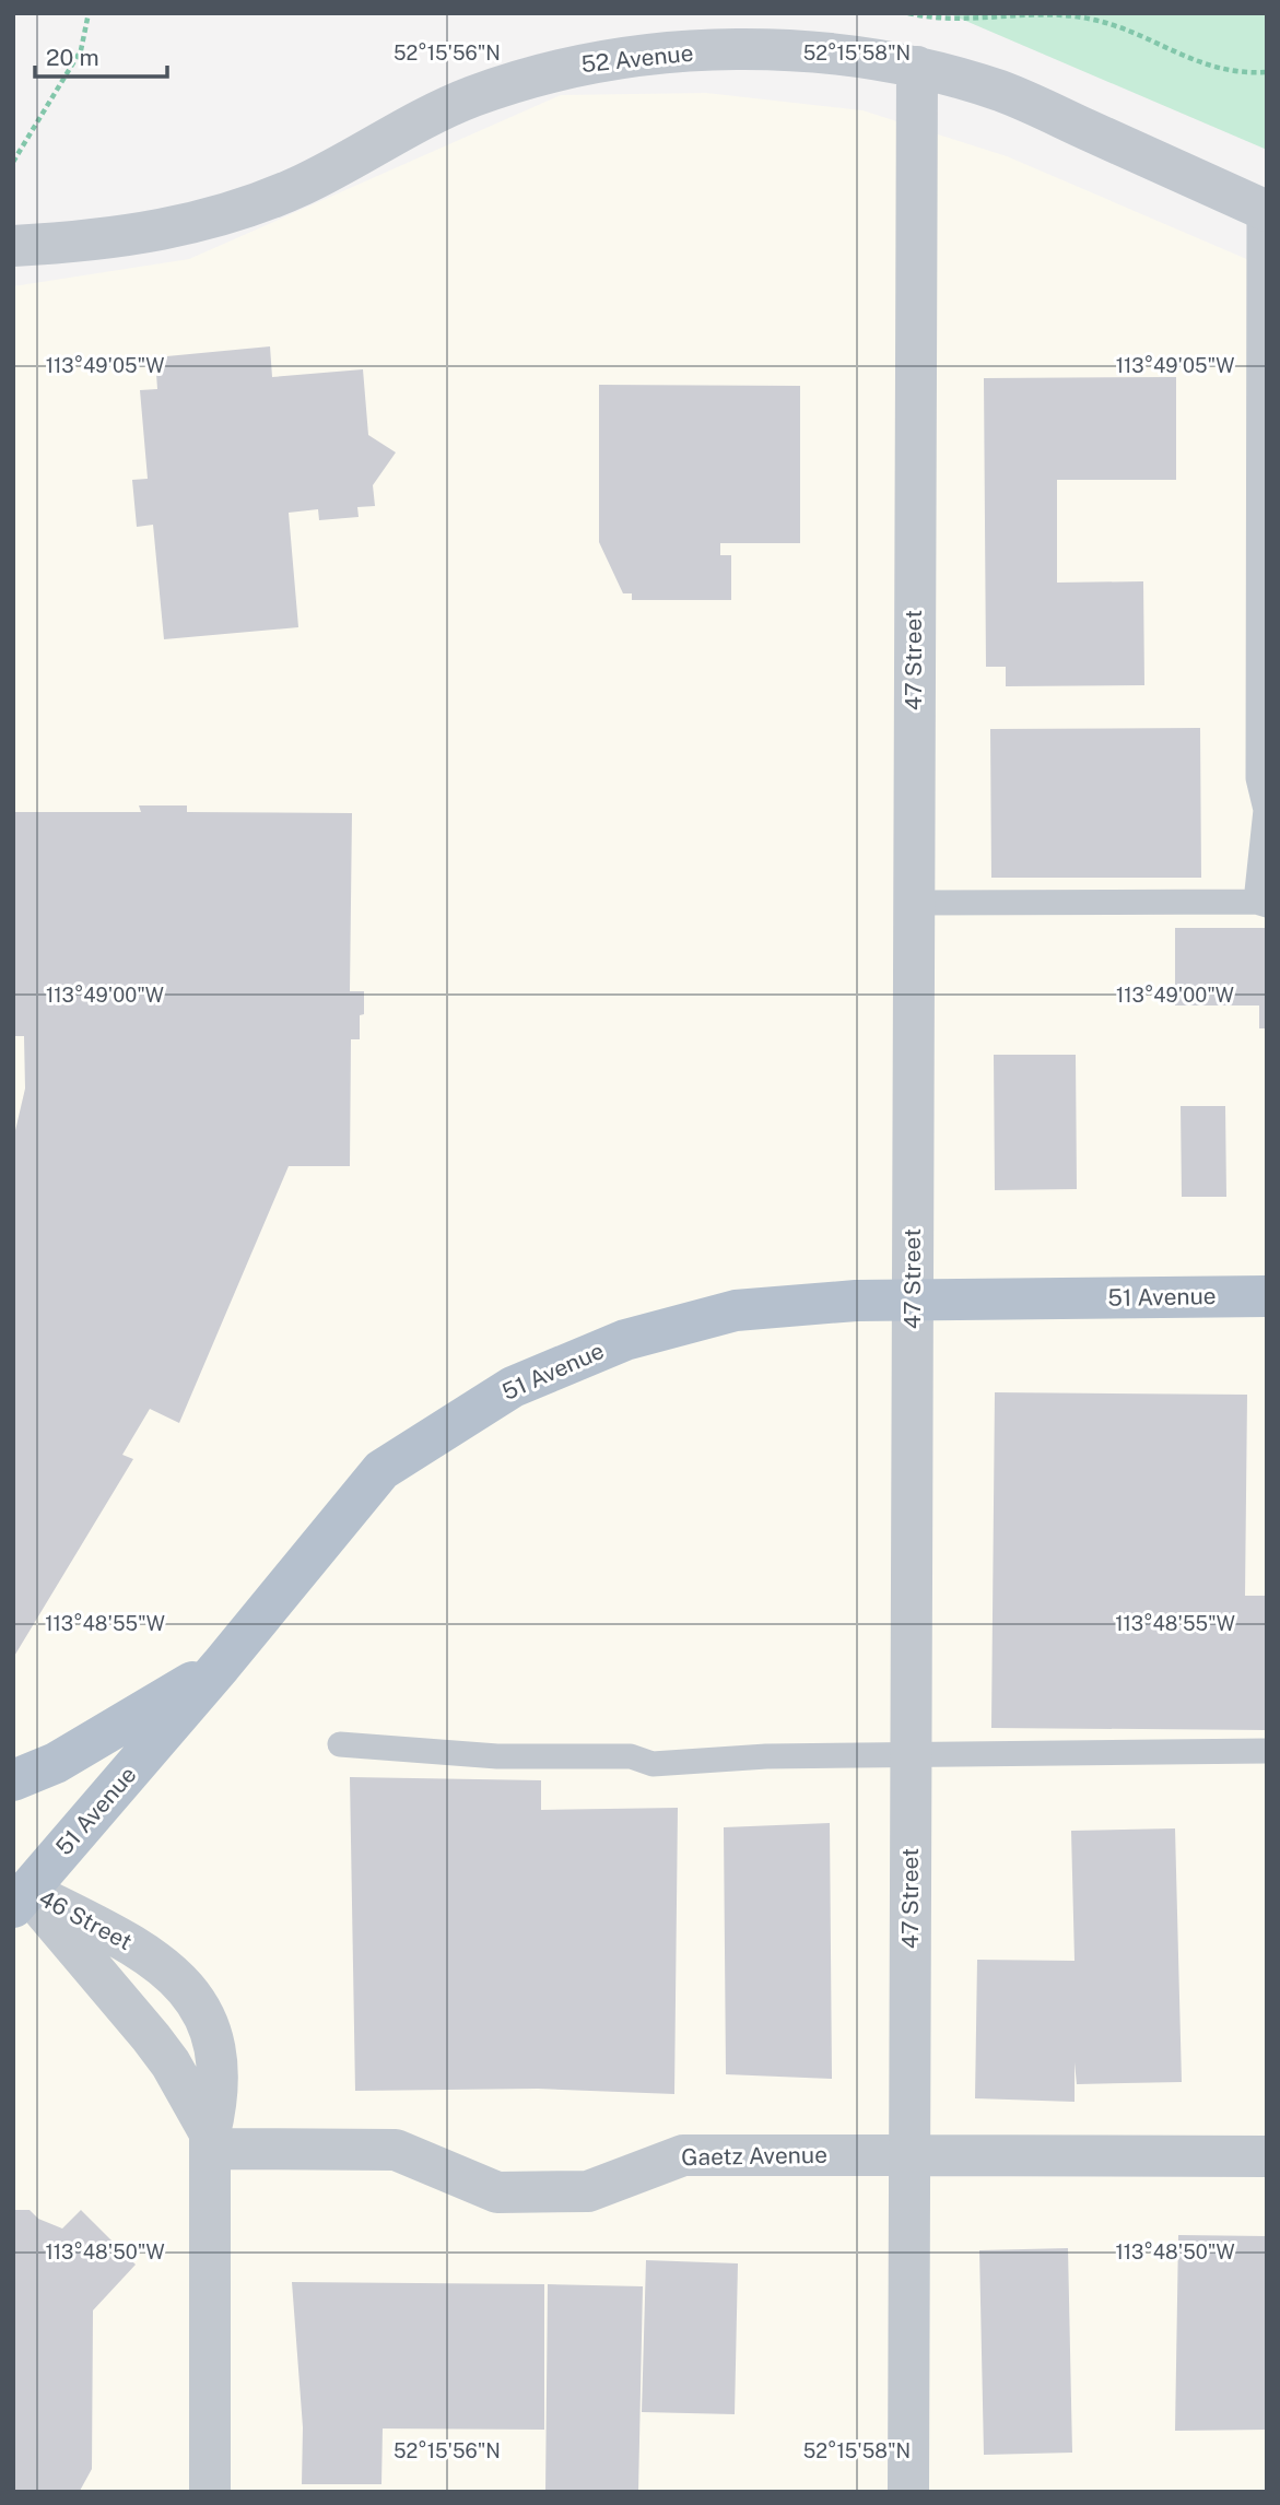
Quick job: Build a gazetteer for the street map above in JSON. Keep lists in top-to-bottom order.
{
  "streets": {
    "main road": ["51 Avenue"],
    "street": [
      "52 Avenue",
      "47 Street",
      "46 Street",
      "Gaetz Avenue"
    ]
  },
  "crossings": [
    ["52 Avenue", "47 Street"],
    ["47 Street", "51 Avenue"],
    ["47 Street", "Gaetz Avenue"],
    ["51 Avenue", "46 Street"],
    ["46 Street", "Gaetz Avenue"]
  ],
  "scale_bar": "20 m",
  "coordinates": [
    "52°15'56\"N",
    "52°15'58\"N",
    "113°49'05\"W",
    "113°49'00\"W",
    "113°48'55\"W",
    "113°48'50\"W"
  ]
}
